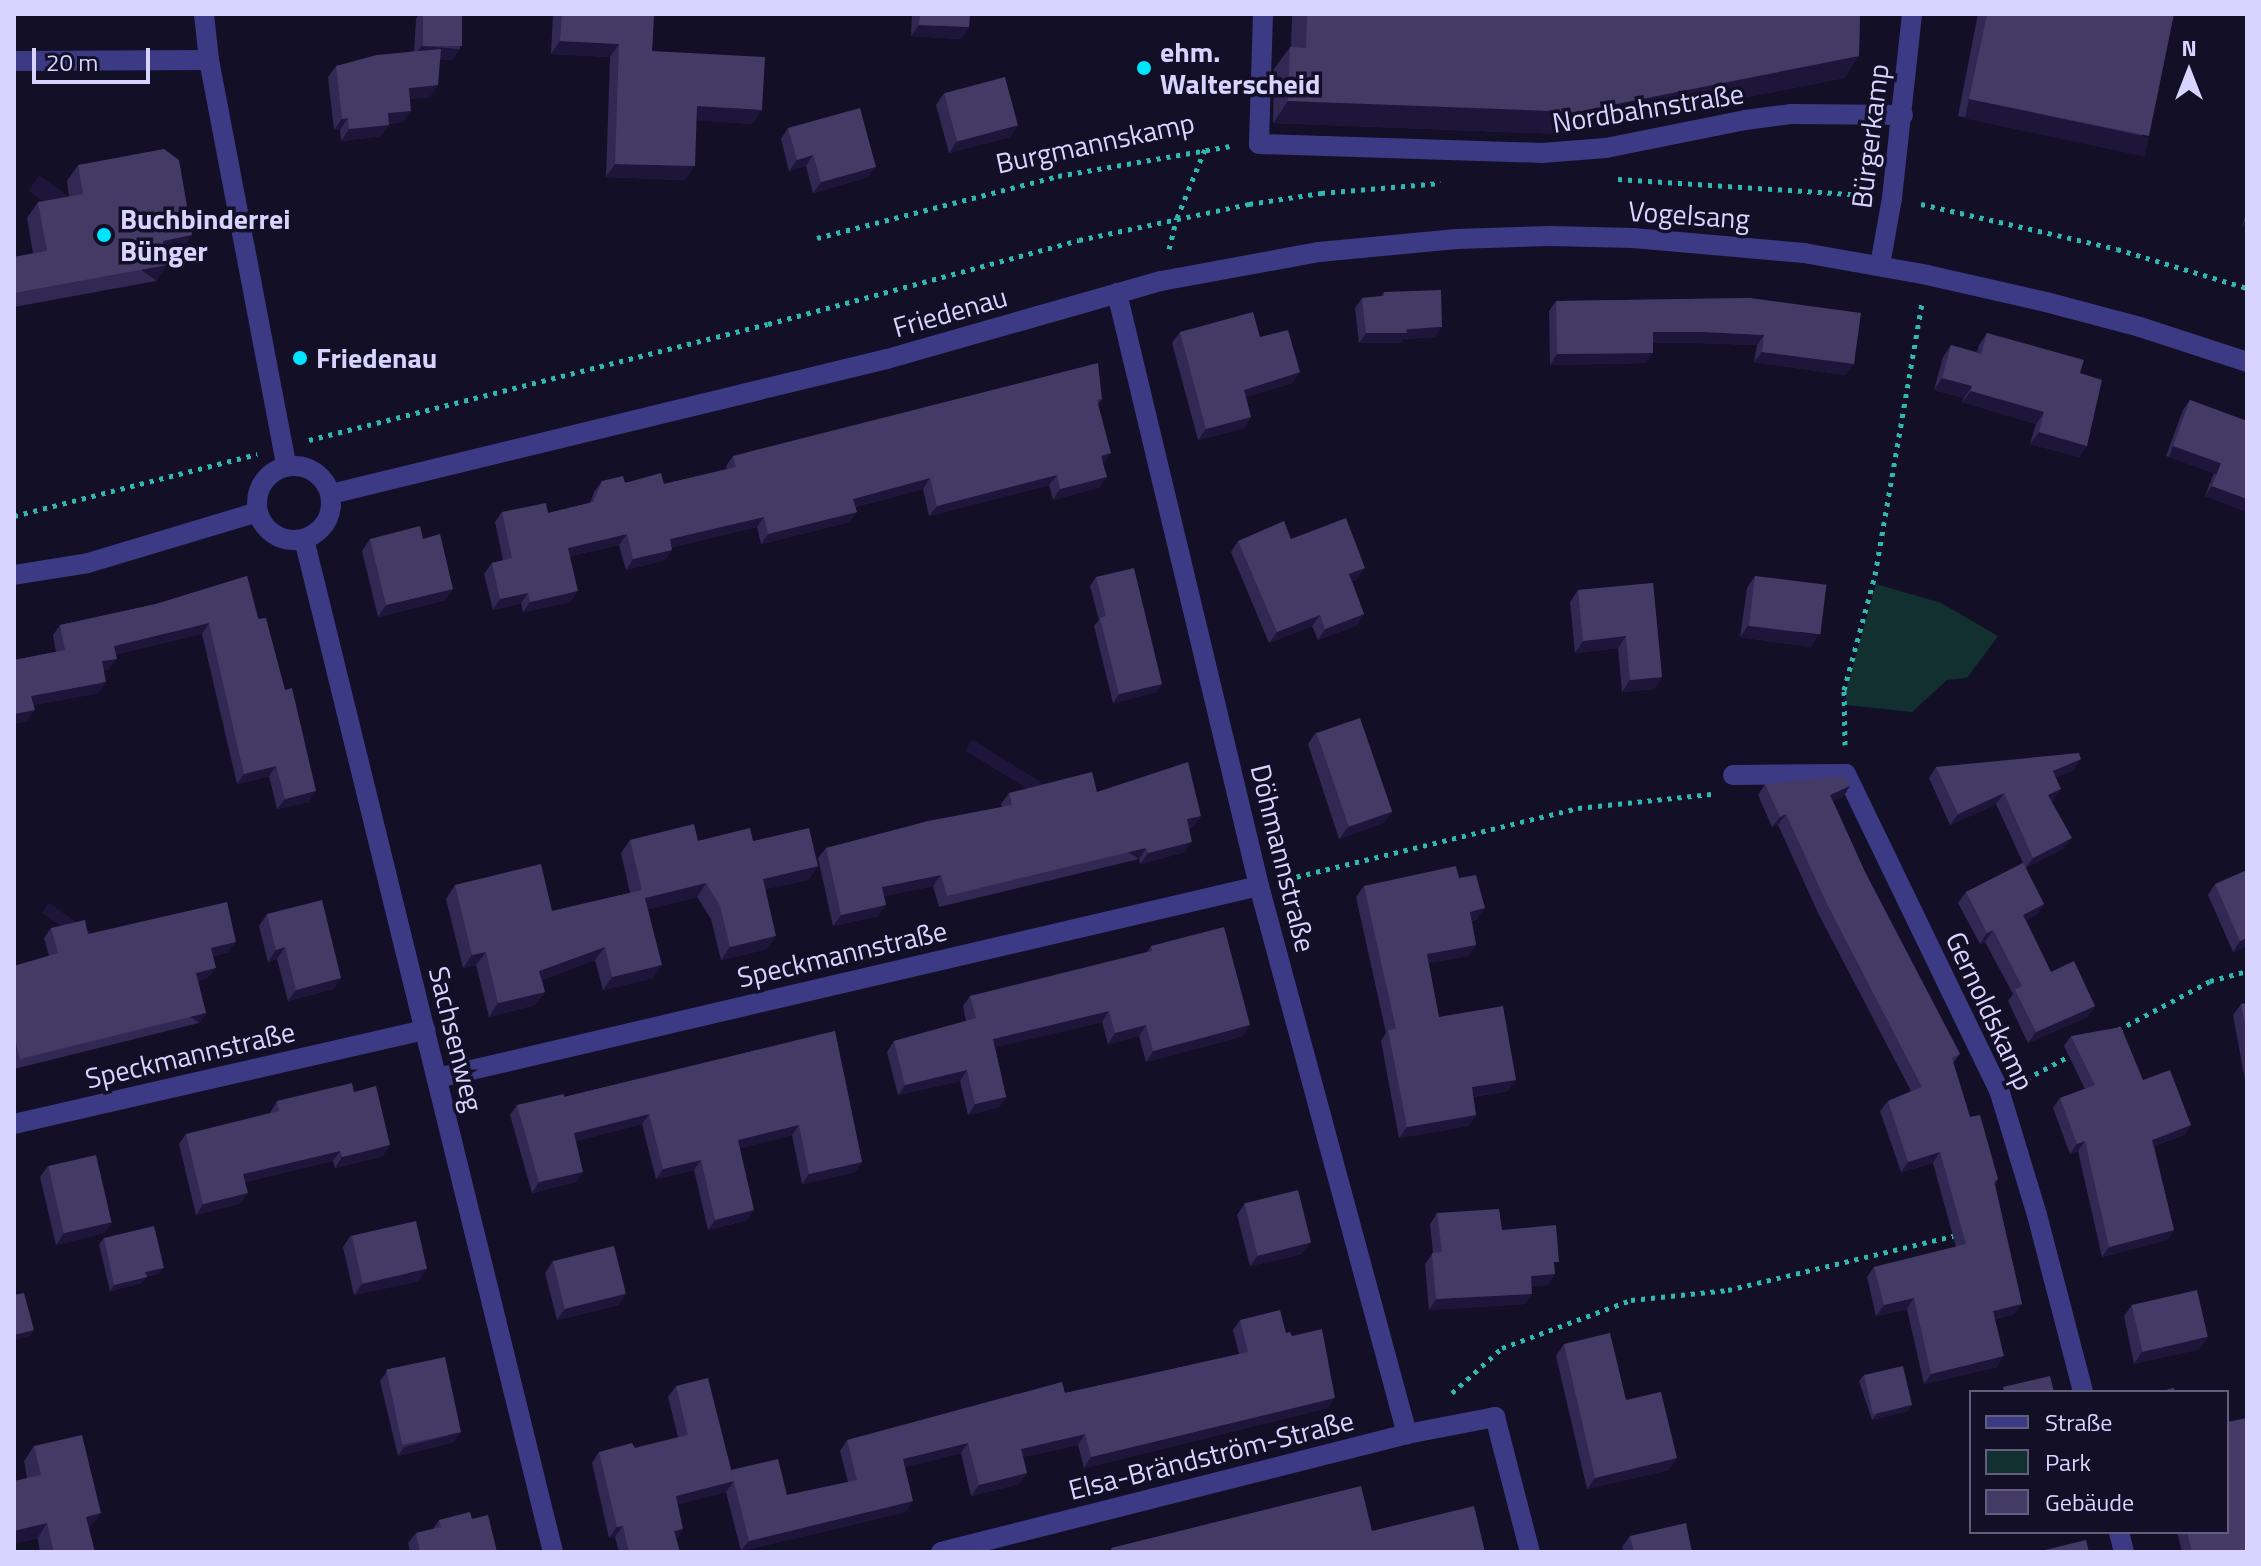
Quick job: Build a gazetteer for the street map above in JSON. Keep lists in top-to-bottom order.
{
  "streets": {
    "street": [
      "Nordbahnstraße",
      "Bürgerkamp",
      "Vogelsang",
      "Friedenau",
      "Döhmannstraße",
      "Speckmannstraße",
      "Gernoldskamp",
      "Sachsenweg",
      "Elsa-Brändström-Straße"
    ],
    "path": ["Burgmannskamp"]
  },
  "crossings": [
    ["Nordbahnstraße", "Bürgerkamp"],
    ["Nordbahnstraße", "Burgmannskamp"],
    ["Bürgerkamp", "Vogelsang"],
    ["Vogelsang", "Friedenau"],
    ["Vogelsang", "Döhmannstraße"],
    ["Friedenau", "Döhmannstraße"],
    ["Friedenau", "Sachsenweg"],
    ["Döhmannstraße", "Speckmannstraße"],
    ["Döhmannstraße", "Elsa-Brändström-Straße"],
    ["Speckmannstraße", "Sachsenweg"]
  ],
  "places": ["ehm. Walterscheid", "Buchbinderrei Bünger", "Friedenau"],
  "legend": ["Straße", "Park", "Gebäude"],
  "scale_bar": "20 m",
  "north": "top"
}
